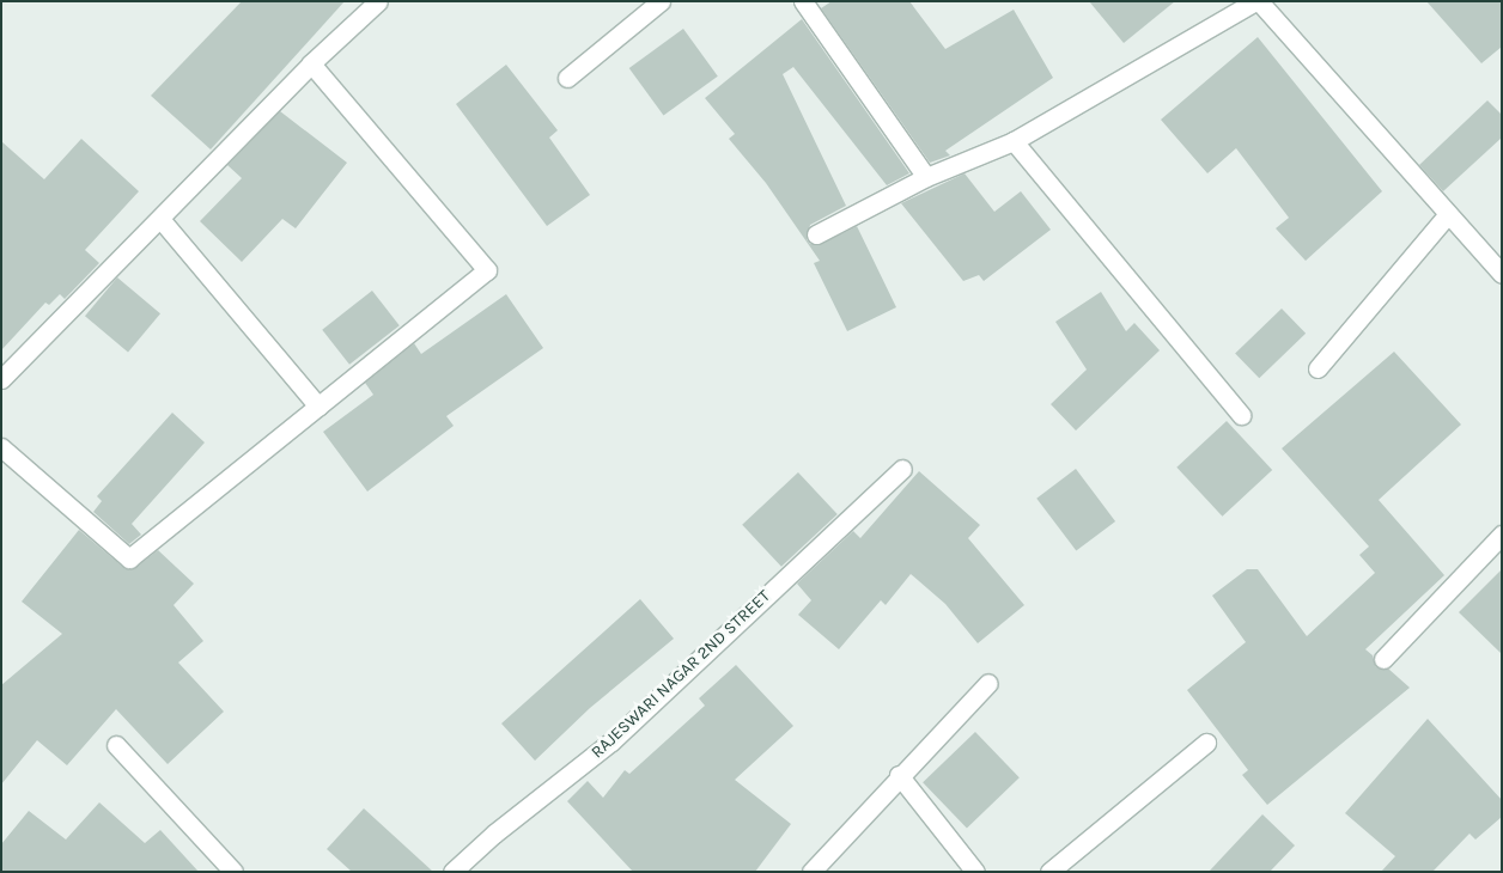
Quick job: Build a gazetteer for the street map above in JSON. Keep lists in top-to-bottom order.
{
  "streets": {
    "street": ["RAJESWARI NAGAR 2ND STREET"]
  }
}
